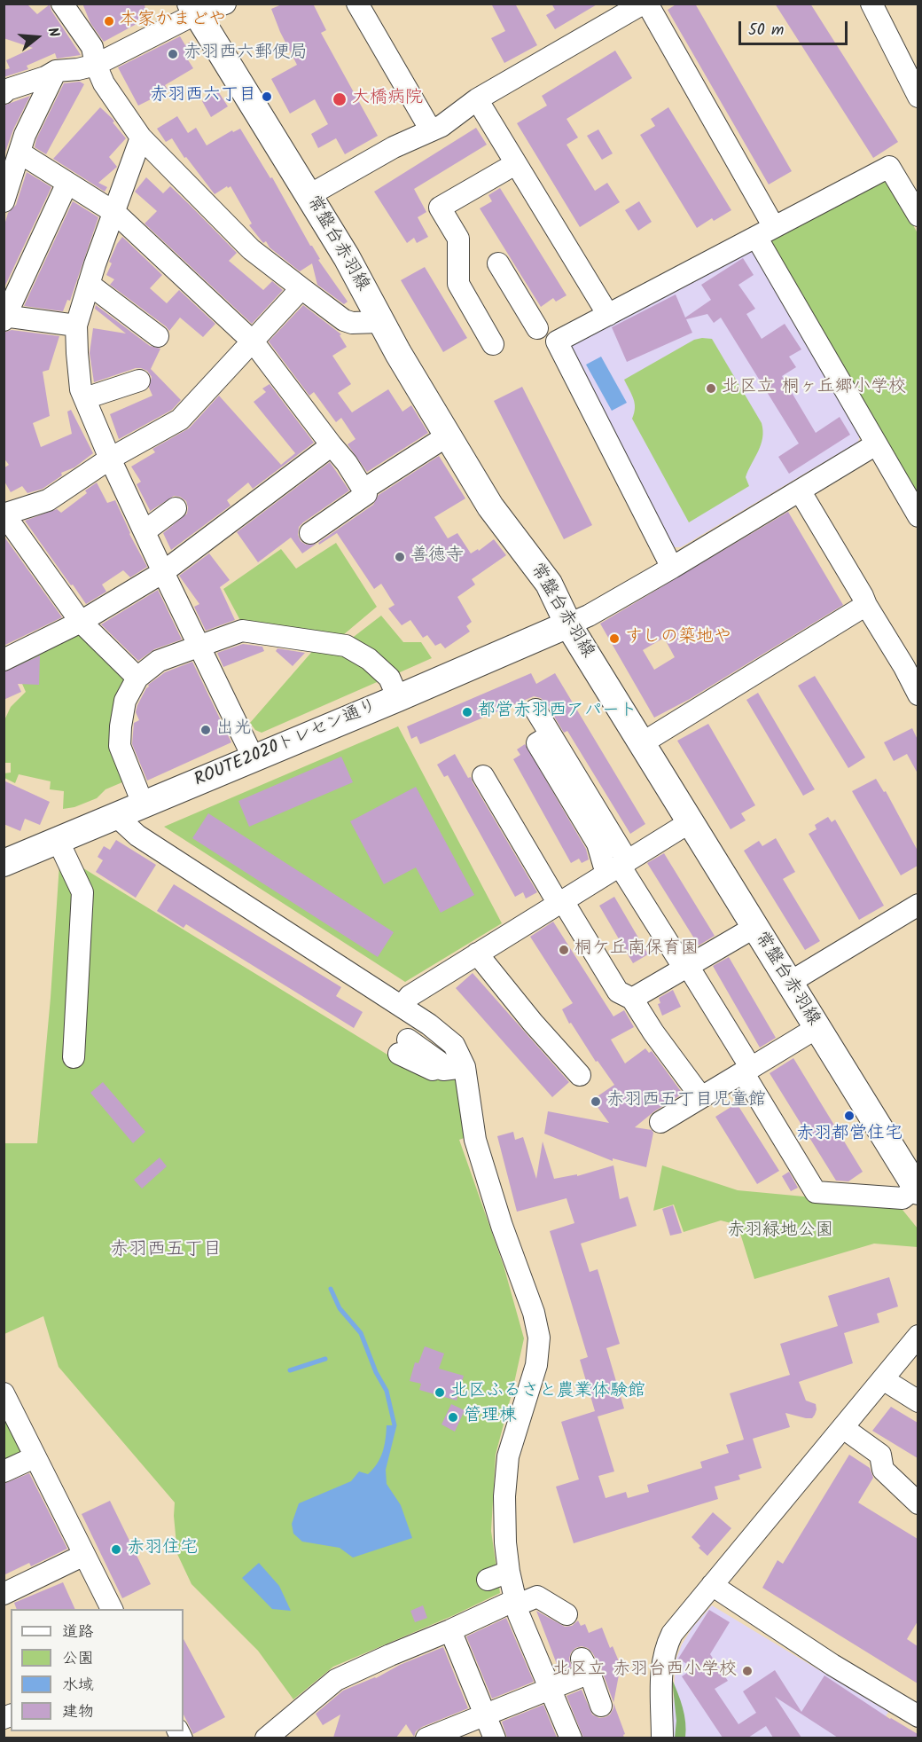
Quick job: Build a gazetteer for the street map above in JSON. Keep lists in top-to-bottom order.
{
  "streets": {
    "main road": ["常盤台赤羽線", "ROUTE2020トレセン通り"]
  },
  "crossings": [
    ["常盤台赤羽線", "ROUTE2020トレセン通り"]
  ],
  "districts": ["赤羽西五丁目"],
  "parks": ["赤羽緑地公園"],
  "places": [
    "本家かまどや",
    "赤羽西六郵便局",
    "赤羽西六丁目",
    "大橋病院",
    "北区立 桐ヶ丘郷小学校",
    "善徳寺",
    "すしの築地や",
    "都営赤羽西アパート",
    "出光",
    "桐ケ丘南保育園",
    "赤羽西五丁目児童館",
    "赤羽都営住宅",
    "北区ふるさと農業体験館",
    "管理棟",
    "赤羽住宅",
    "北区立 赤羽台西小学校"
  ],
  "legend": [
    "道路",
    "公園",
    "水域",
    "建物"
  ],
  "scale_bar": "50 m",
  "north": "right"
}
